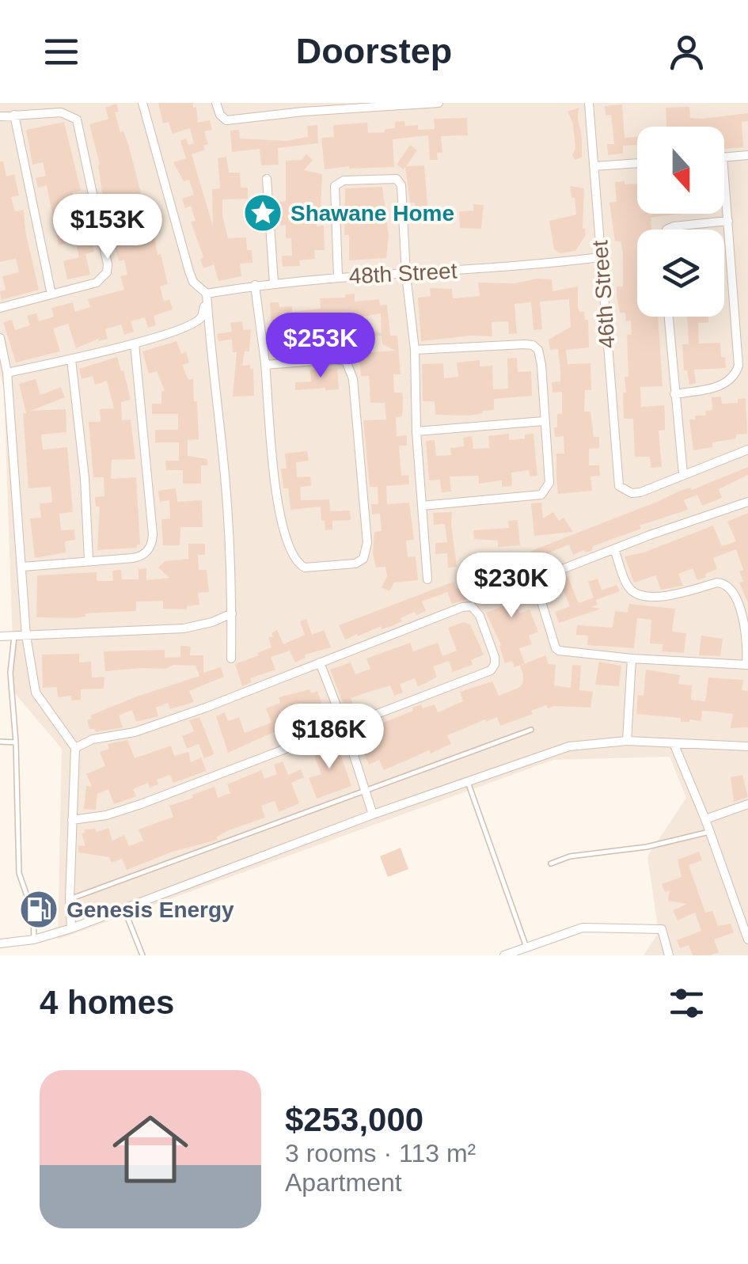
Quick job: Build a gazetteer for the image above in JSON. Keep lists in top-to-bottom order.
{
  "streets": {
    "street": ["48th Street", "46th Street"]
  },
  "crossings": [
    ["48th Street", "46th Street"]
  ],
  "places": {
    "place": ["Shawane Home"],
    "fuel station": ["Genesis Energy"]
  },
  "north": "bottom",
  "page": {
    "header": "Doorstep",
    "price": [
      "$153K",
      "$253K",
      "$230K",
      "$186K"
    ],
    "heading": "4 homes",
    "list": [
      {
        "name": "$253,000",
        "note": "3 rooms · 113 m² · Apartment"
      }
    ]
  }
}
